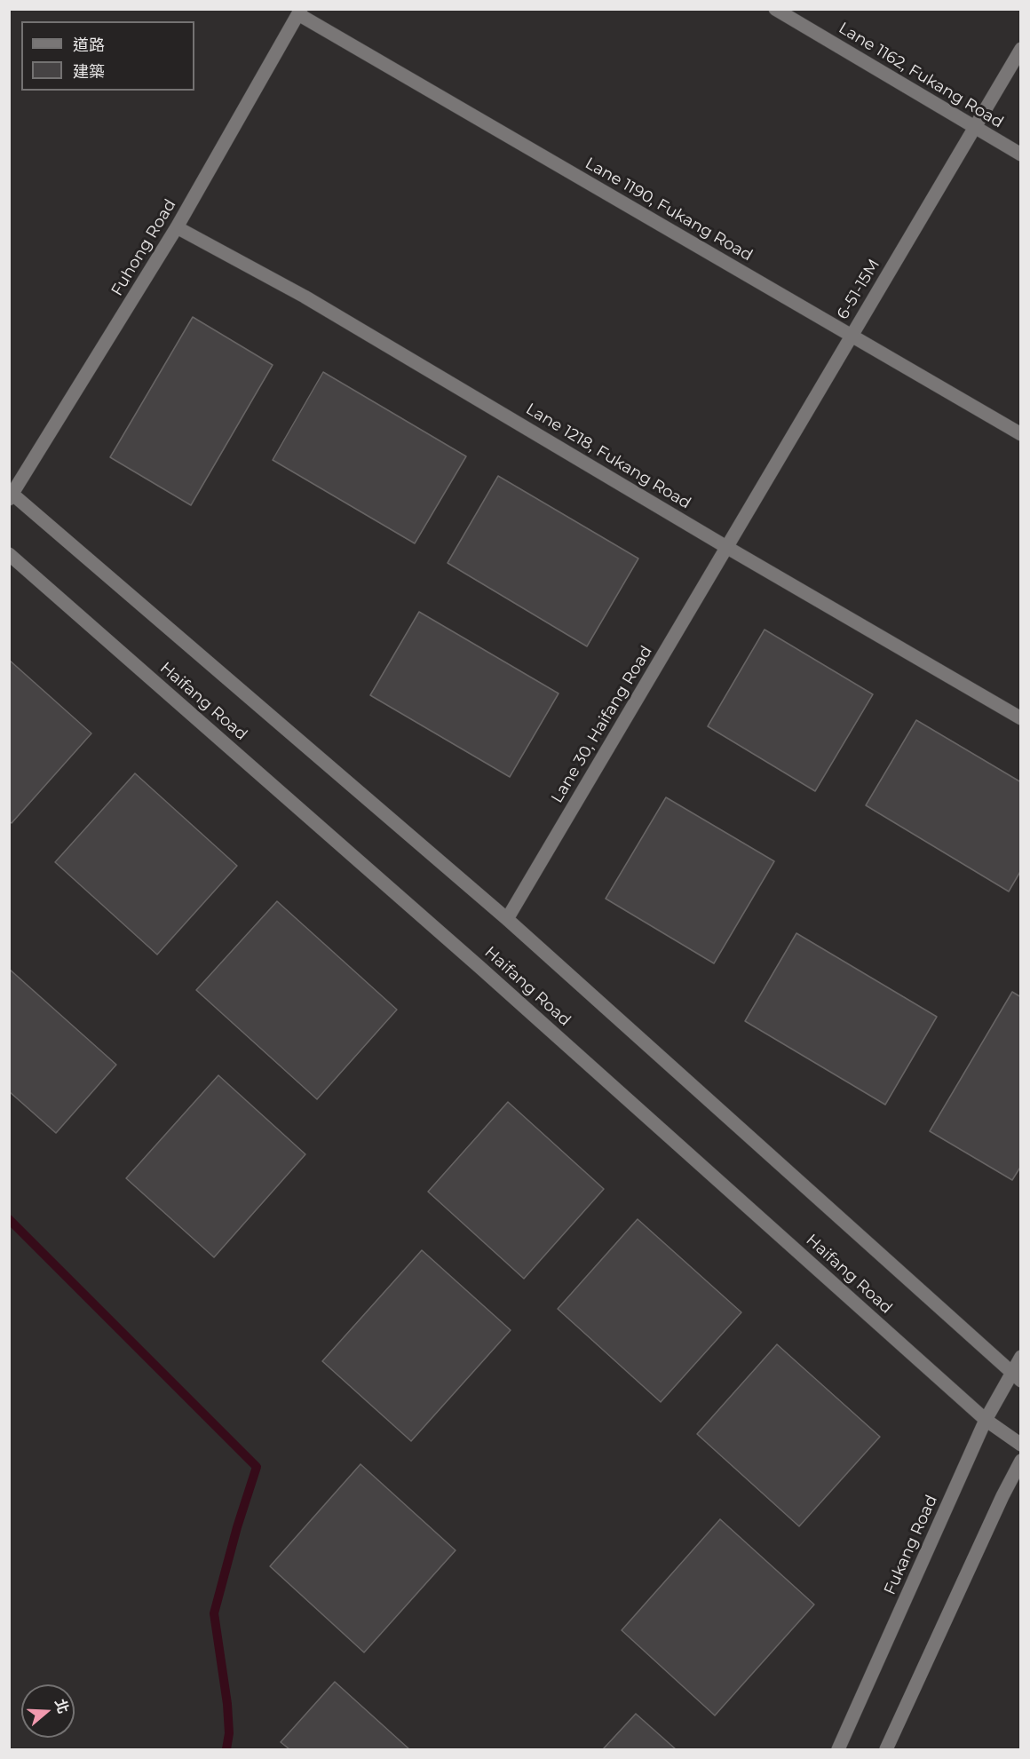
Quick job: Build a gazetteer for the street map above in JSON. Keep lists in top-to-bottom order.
{
  "streets": {
    "street": [
      "Lane 1162, Fukang Road",
      "Lane 1190, Fukang Road",
      "Fuhong Road",
      "6-51-15M",
      "Lane 1218, Fukang Road",
      "Haifang Road",
      "Lane 30, Haifang Road",
      "Fukang Road"
    ]
  },
  "crossings": [
    ["Lane 1162, Fukang Road", "6-51-15M"],
    ["Lane 1190, Fukang Road", "Fuhong Road"],
    ["Lane 1190, Fukang Road", "6-51-15M"],
    ["Fuhong Road", "Lane 1218, Fukang Road"],
    ["Fuhong Road", "Haifang Road"],
    ["6-51-15M", "Lane 1218, Fukang Road"],
    ["6-51-15M", "Lane 30, Haifang Road"],
    ["Lane 1218, Fukang Road", "Lane 30, Haifang Road"],
    ["Haifang Road", "Lane 30, Haifang Road"],
    ["Haifang Road", "Fukang Road"]
  ],
  "legend": ["道路", "建築"],
  "north": "right"
}
